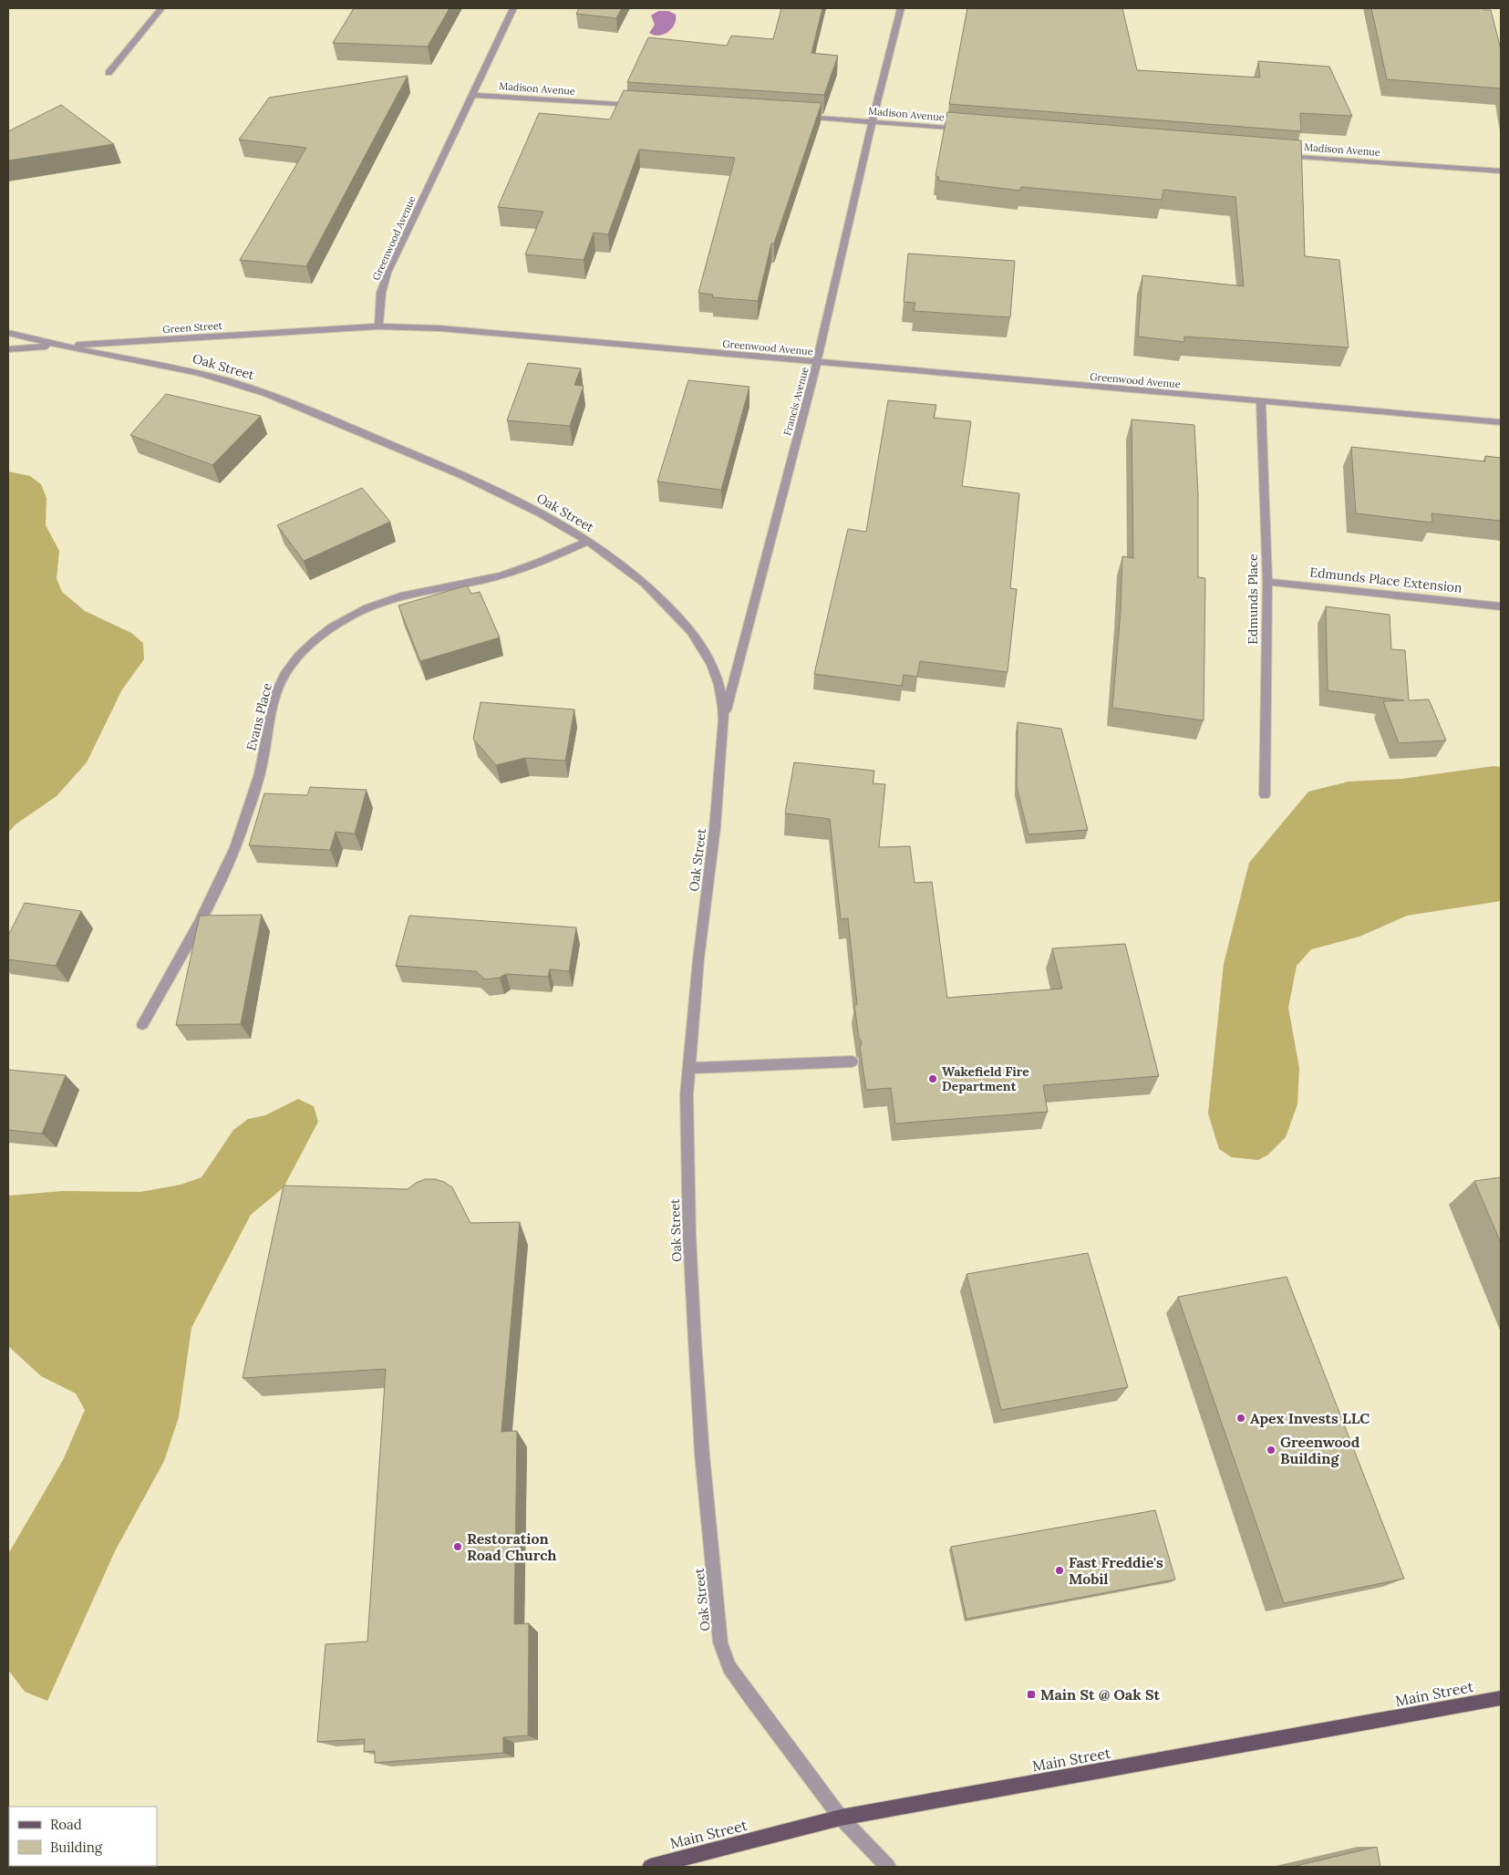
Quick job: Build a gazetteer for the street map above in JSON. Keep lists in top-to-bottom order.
{
  "streets": {
    "main road": ["Main Street"],
    "street": [
      "Madison Avenue",
      "Greenwood Avenue",
      "Green Street",
      "Oak Street",
      "Francis Avenue",
      "Edmunds Place Extension",
      "Edmunds Place",
      "Evans Place"
    ]
  },
  "crossings": [
    ["Madison Avenue", "Greenwood Avenue"],
    ["Madison Avenue", "Francis Avenue"],
    ["Greenwood Avenue", "Green Street"],
    ["Greenwood Avenue", "Francis Avenue"],
    ["Greenwood Avenue", "Edmunds Place"],
    ["Green Street", "Oak Street"],
    ["Oak Street", "Francis Avenue"],
    ["Oak Street", "Evans Place"],
    ["Oak Street", "Main Street"],
    ["Edmunds Place Extension", "Edmunds Place"]
  ],
  "places": {
    "other": [
      "Wakefield Fire Department",
      "Apex Invests LLC",
      "Greenwood Building",
      "Restoration Road Church",
      "Fast Freddie's Mobil"
    ],
    "transit": ["Main St @ Oak St"]
  },
  "legend": ["Road", "Building"]
}
